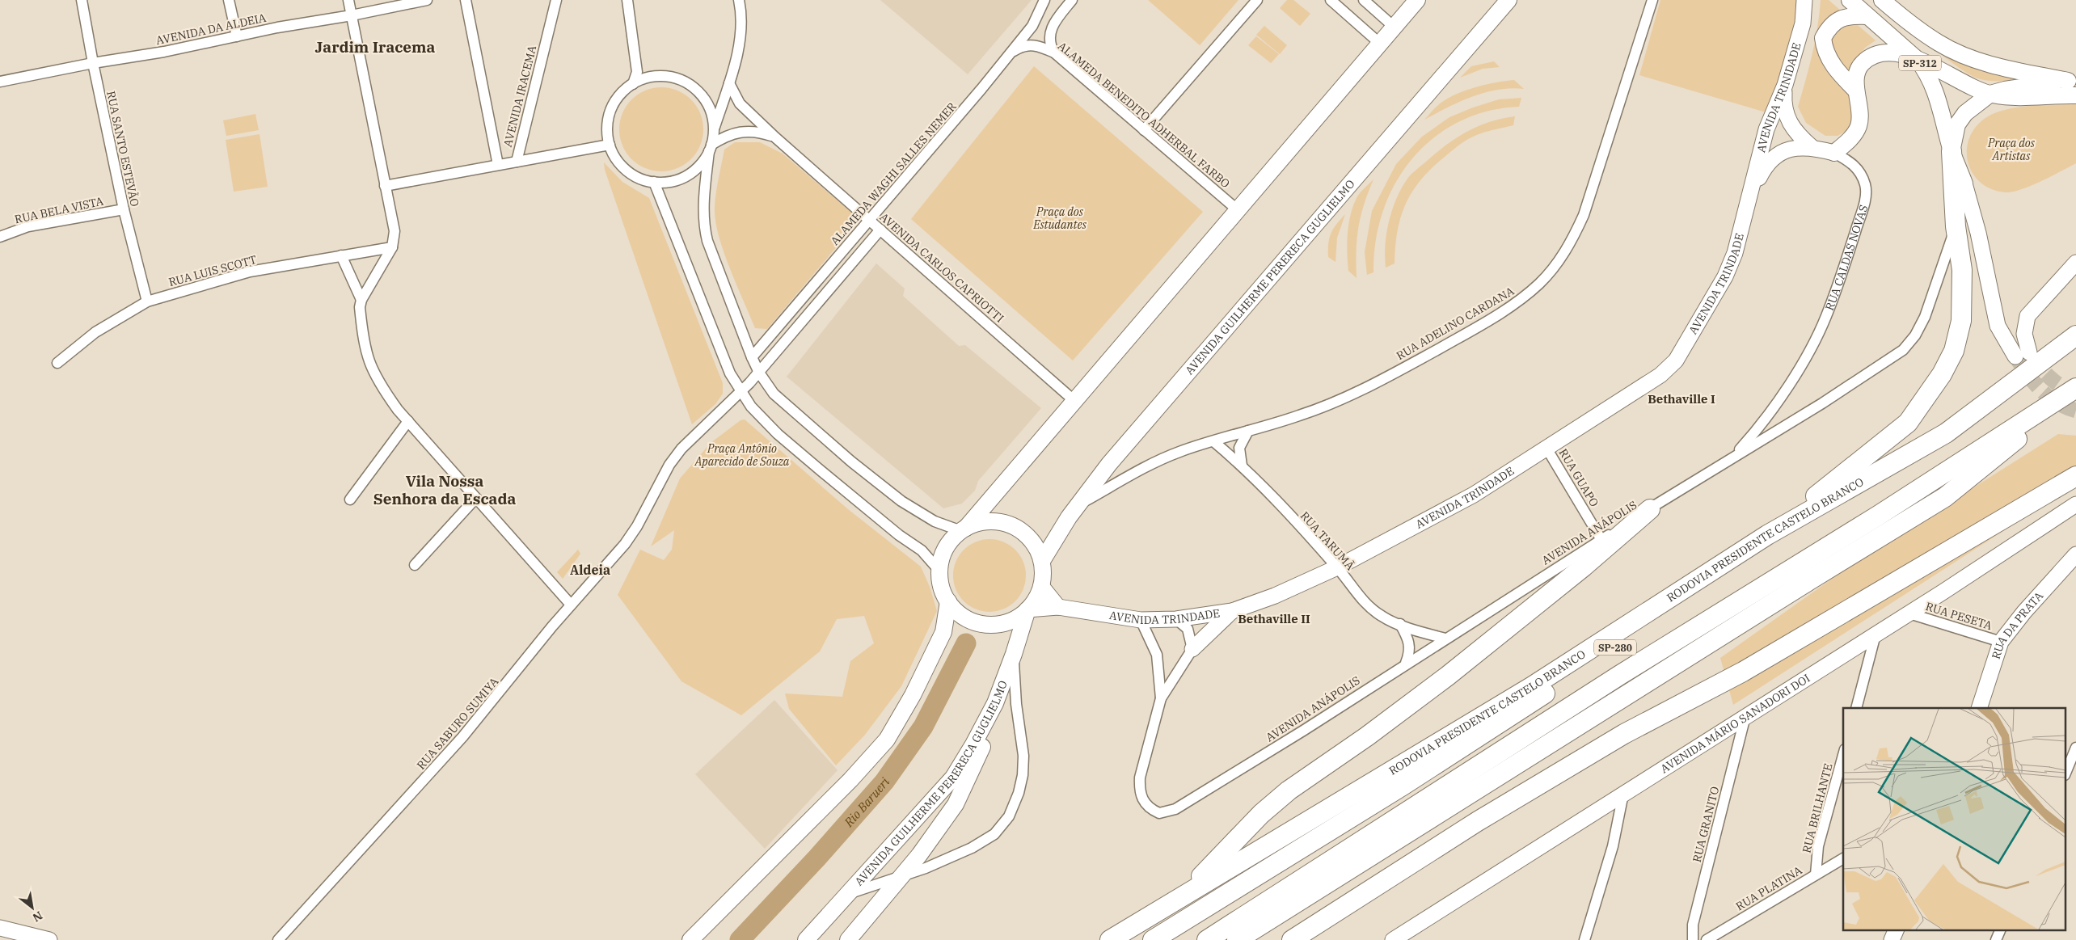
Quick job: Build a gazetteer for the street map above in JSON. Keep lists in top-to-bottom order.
{
  "streets": {
    "highway": ["RODOVIA PRESIDENTE CASTELO BRANCO", "SP-280"],
    "main road": ["SP-312", "AVENIDA GUILHERME PERERECA GUGLIELMO"],
    "street": [
      "AVENIDA DA ALDEIA",
      "AVENIDA IRACEMA",
      "AVENIDA TRINIDADE",
      "ALAMEDA BENEDITO ADHERBAL FARBO",
      "RUA SANTO ESTEVÃO",
      "ALAMEDA WAGHI SALLES NEMER",
      "RUA BELA VISTA",
      "RUA CALDAS NOVAS",
      "AVENIDA CARLOS CAPRIOTTI",
      "RUA LUIS SCOTT",
      "AVENIDA TRINDADE",
      "RUA ADELINO CARDANA",
      "RUA GUAPO",
      "AVENIDA ANÁPOLIS",
      "RUA TARUMÃ",
      "RUA PESETA",
      "RUA DA PRATA",
      "RUA SABURO SUMIYA",
      "AVENIDA MÁRIO SANADORI DOI",
      "RUA BRILHANTE",
      "RUA GRANITO",
      "RUA PLATINA"
    ]
  },
  "crossings": [
    ["AVENIDA DA ALDEIA", "RUA SANTO ESTEVÃO"],
    ["AVENIDA TRINIDADE", "RUA CALDAS NOVAS"],
    ["AVENIDA TRINIDADE", "AVENIDA TRINDADE"],
    ["ALAMEDA BENEDITO ADHERBAL FARBO", "ALAMEDA WAGHI SALLES NEMER"],
    ["RUA SANTO ESTEVÃO", "RUA BELA VISTA"],
    ["RUA SANTO ESTEVÃO", "RUA LUIS SCOTT"],
    ["ALAMEDA WAGHI SALLES NEMER", "AVENIDA CARLOS CAPRIOTTI"],
    ["RUA CALDAS NOVAS", "AVENIDA TRINDADE"],
    ["RUA CALDAS NOVAS", "AVENIDA ANÁPOLIS"],
    ["AVENIDA GUILHERME PERERECA GUGLIELMO", "AVENIDA TRINDADE"],
    ["AVENIDA GUILHERME PERERECA GUGLIELMO", "RUA ADELINO CARDANA"],
    ["AVENIDA TRINDADE", "RUA GUAPO"],
    ["AVENIDA TRINDADE", "RUA TARUMÃ"],
    ["RUA ADELINO CARDANA", "RUA TARUMÃ"],
    ["RUA GUAPO", "AVENIDA ANÁPOLIS"],
    ["AVENIDA ANÁPOLIS", "RUA TARUMÃ"],
    ["RUA PESETA", "RUA DA PRATA"],
    ["RUA PESETA", "AVENIDA MÁRIO SANADORI DOI"],
    ["AVENIDA MÁRIO SANADORI DOI", "RUA GRANITO"],
    ["RUA BRILHANTE", "RUA PLATINA"]
  ],
  "districts": [
    "Jardim Iracema",
    "Bethaville I",
    "Vila Nossa Senhora da Escada",
    "Aldeia",
    "Bethaville II"
  ],
  "water": ["Rio Barueri"],
  "parks": ["Praça dos Artistas", "Praça dos Estudantes", "Praça Antônio Aparecido de Souza"],
  "north": "bottom right"
}
